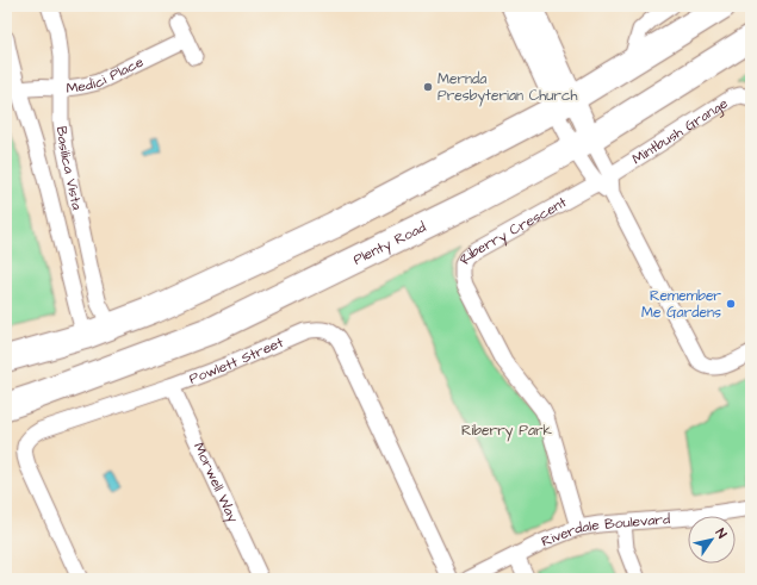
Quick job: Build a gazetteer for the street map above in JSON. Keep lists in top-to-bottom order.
{
  "streets": {
    "highway": ["Plenty Road"],
    "street": [
      "Medici Place",
      "Mintbush Grange",
      "Basilica Vista",
      "Riberry Crescent",
      "Powlett Street",
      "Morwell Way",
      "Riverdale Boulevard"
    ]
  },
  "crossings": [
    ["Medici Place", "Basilica Vista"],
    ["Mintbush Grange", "Riberry Crescent"],
    ["Riberry Crescent", "Riverdale Boulevard"],
    ["Powlett Street", "Morwell Way"]
  ],
  "parks": ["Riberry Park"],
  "places": ["Mernda Presbyterian Church", "Remember Me Gardens"],
  "north": "top right"
}
